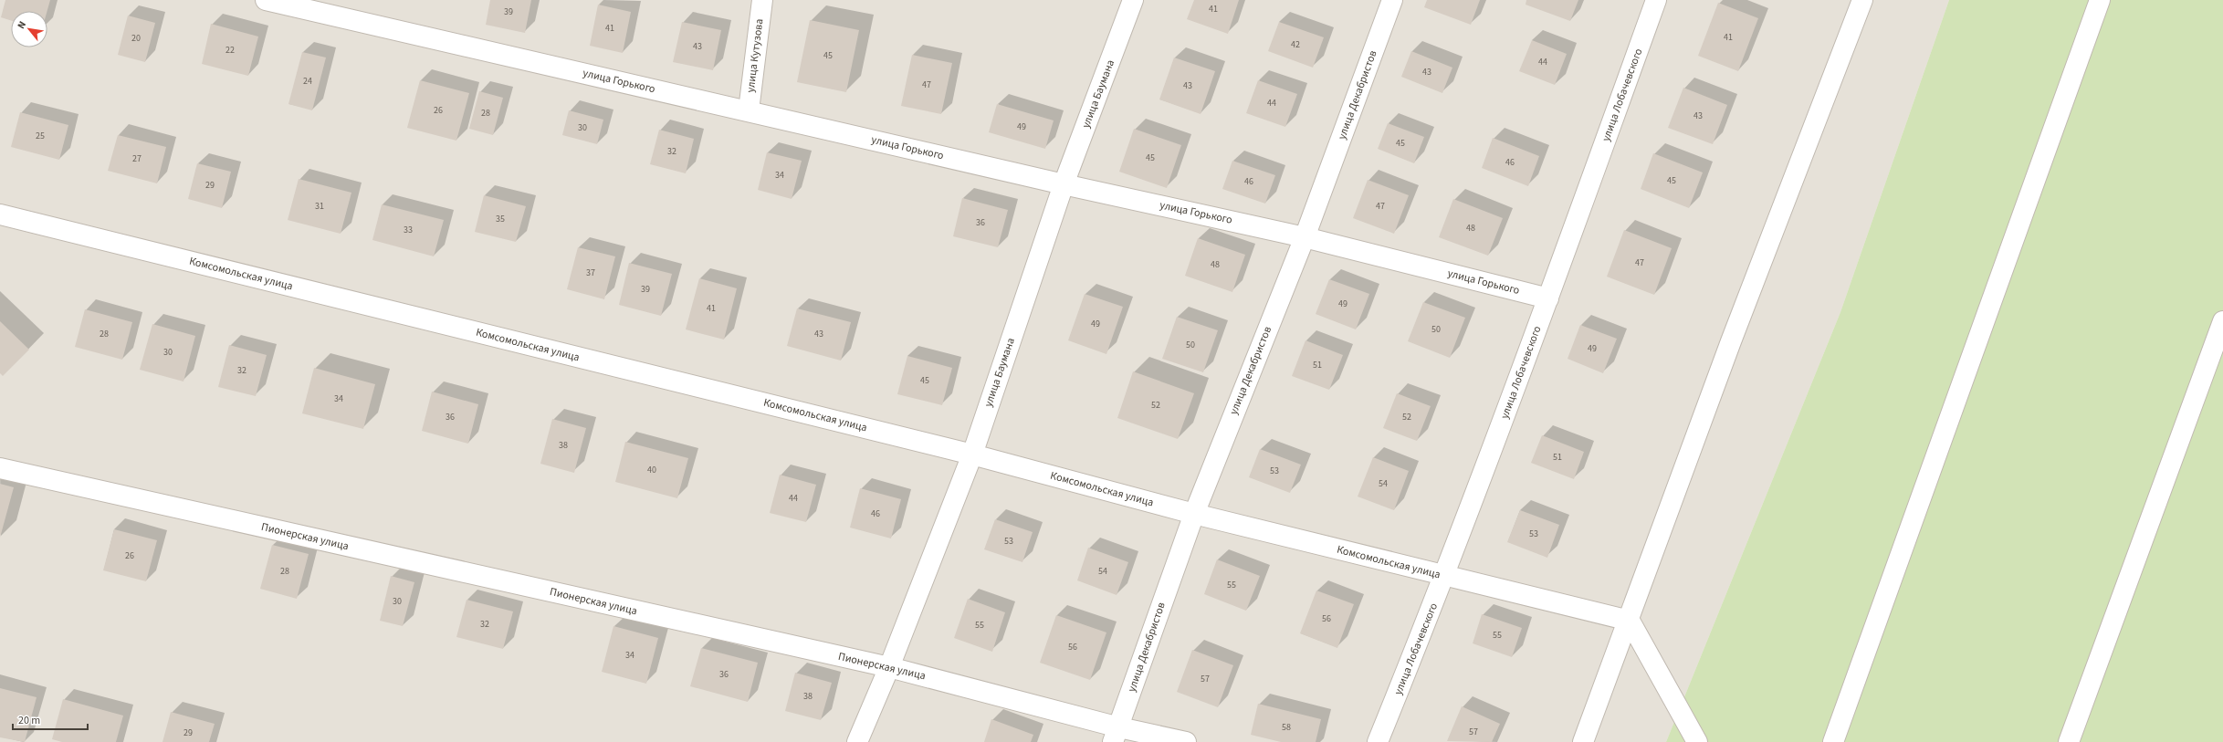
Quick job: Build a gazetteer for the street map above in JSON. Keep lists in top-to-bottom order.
{
  "streets": {
    "street": [
      "улица Кутузова",
      "улица Горького",
      "улица Баумана",
      "улица Декабристов",
      "улица Лобачевского",
      "Комсомольская улица",
      "Пионерская улица"
    ]
  },
  "crossings": [
    ["улица Кутузова", "улица Горького"],
    ["улица Горького", "улица Баумана"],
    ["улица Горького", "улица Декабристов"],
    ["улица Горького", "улица Лобачевского"],
    ["улица Баумана", "Комсомольская улица"],
    ["улица Баумана", "Пионерская улица"],
    ["улица Декабристов", "Комсомольская улица"],
    ["улица Декабристов", "Пионерская улица"],
    ["улица Лобачевского", "Комсомольская улица"]
  ],
  "house_numbers": [
    "41",
    "39",
    "41",
    "41",
    "20",
    "42",
    "43",
    "22",
    "45",
    "44",
    "43",
    "24",
    "47",
    "43",
    "44",
    "26",
    "28",
    "43",
    "49",
    "30",
    "25",
    "45",
    "32",
    "45",
    "27",
    "46",
    "34",
    "45",
    "46",
    "29",
    "31",
    "47",
    "35",
    "36",
    "48",
    "33",
    "47",
    "48",
    "37",
    "39",
    "49",
    "41",
    "49",
    "50",
    "28",
    "43",
    "50",
    "49",
    "30",
    "51",
    "32",
    "45",
    "34",
    "52",
    "36",
    "52",
    "38",
    "51",
    "40",
    "53",
    "54",
    "44",
    "46",
    "53",
    "53",
    "26",
    "28",
    "54",
    "55",
    "30",
    "56",
    "32",
    "55",
    "55",
    "56",
    "34",
    "36",
    "57",
    "38",
    "58",
    "57",
    "29"
  ],
  "scale_bar": "20 m",
  "north": "top left"
}
